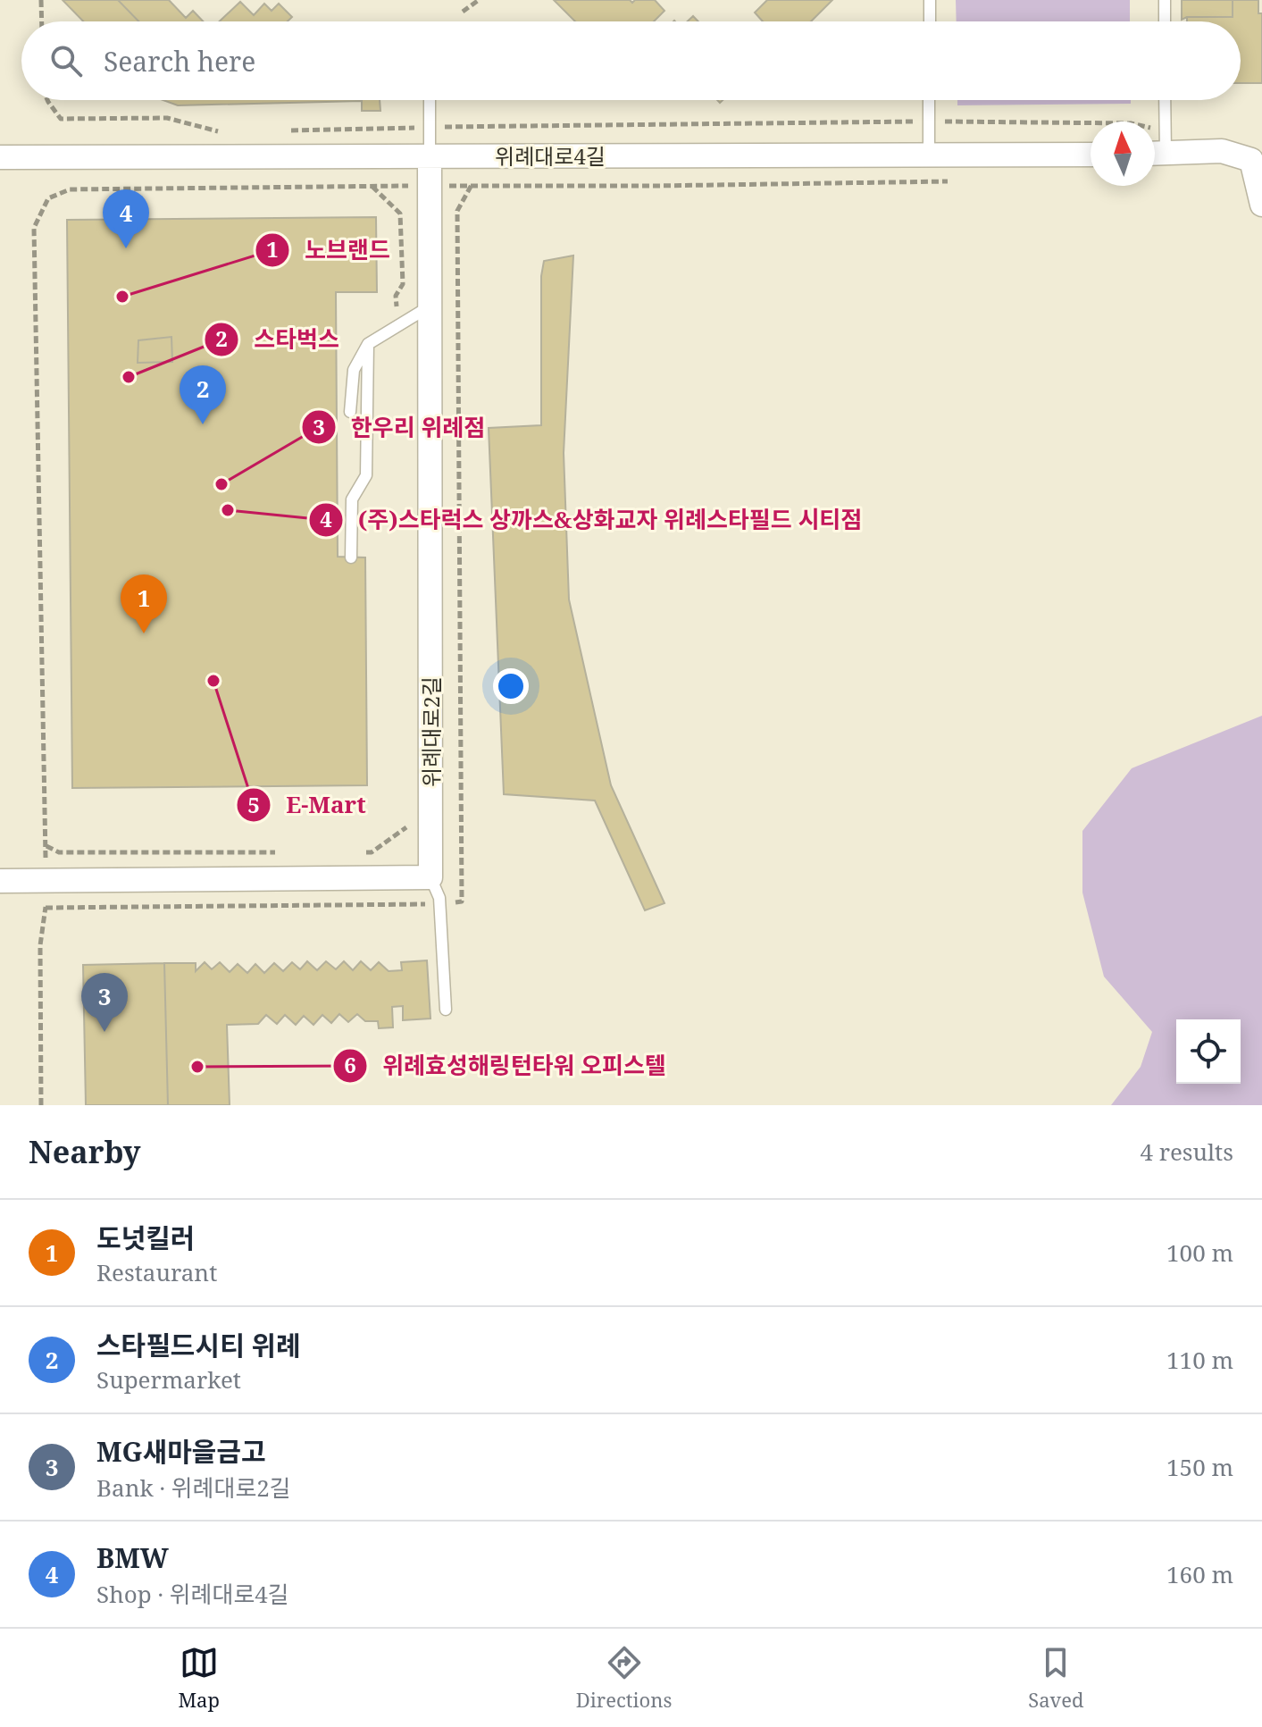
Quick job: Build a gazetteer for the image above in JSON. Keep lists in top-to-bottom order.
{
  "streets": {
    "street": ["위례대로4길", "위례대로2길"]
  },
  "crossings": [
    ["위례대로4길", "위례대로2길"]
  ],
  "places": [
    "노브랜드",
    "스타벅스",
    "한우리 위례점",
    "(주)스타럭스 상까스&상화교자 위례스타필드 시티점",
    "E-Mart",
    "위례효성해링턴타워 오피스텔"
  ],
  "north": "top",
  "page": {
    "search": "Search here",
    "pins": [
      "4",
      "2",
      "1",
      "3"
    ],
    "heading": ["Nearby", "4 results"],
    "list": [
      {
        "mark": "1",
        "name": "도넛킬러",
        "note": "Restaurant",
        "value": "100 m"
      },
      {
        "mark": "2",
        "name": "스타필드시티 위례",
        "note": "Supermarket",
        "value": "110 m"
      },
      {
        "mark": "3",
        "name": "MG새마을금고",
        "note": "Bank · 위례대로2길",
        "value": "150 m"
      },
      {
        "mark": "4",
        "name": "BMW",
        "note": "Shop · 위례대로4길",
        "value": "160 m"
      }
    ],
    "nav": ["Map", "Directions", "Saved"]
  }
}
